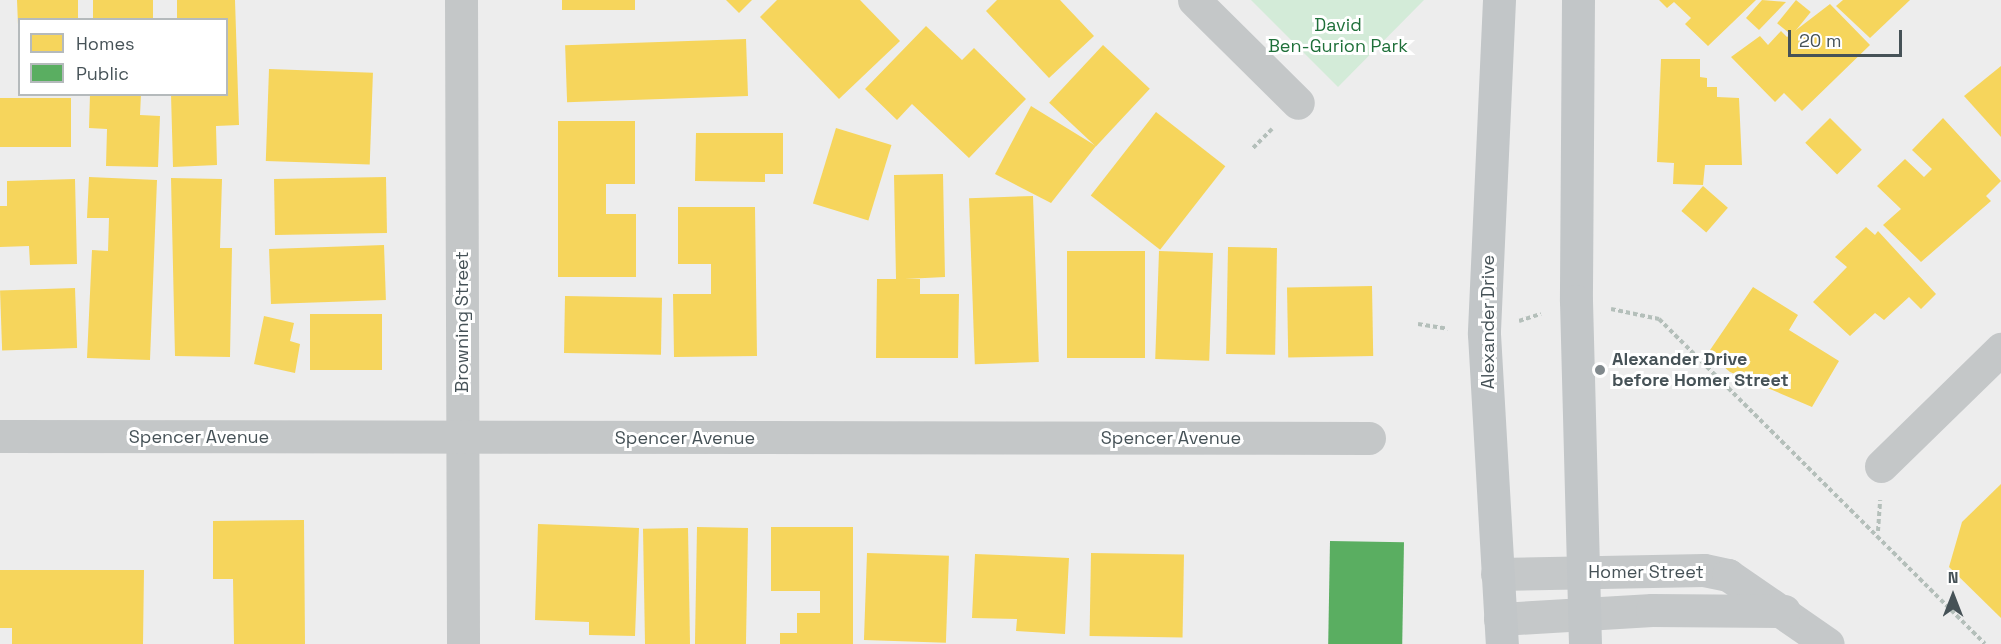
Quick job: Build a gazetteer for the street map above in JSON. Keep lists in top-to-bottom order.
{
  "streets": {
    "main road": ["Alexander Drive"],
    "street": ["Browning Street", "Spencer Avenue", "Homer Street"]
  },
  "crossings": [
    ["Browning Street", "Spencer Avenue"],
    ["Alexander Drive", "Homer Street"]
  ],
  "parks": ["David Ben-Gurion Park"],
  "places": ["Alexander Drive before Homer Street"],
  "legend": ["Homes", "Public"],
  "scale_bar": "20 m",
  "north": "top"
}
